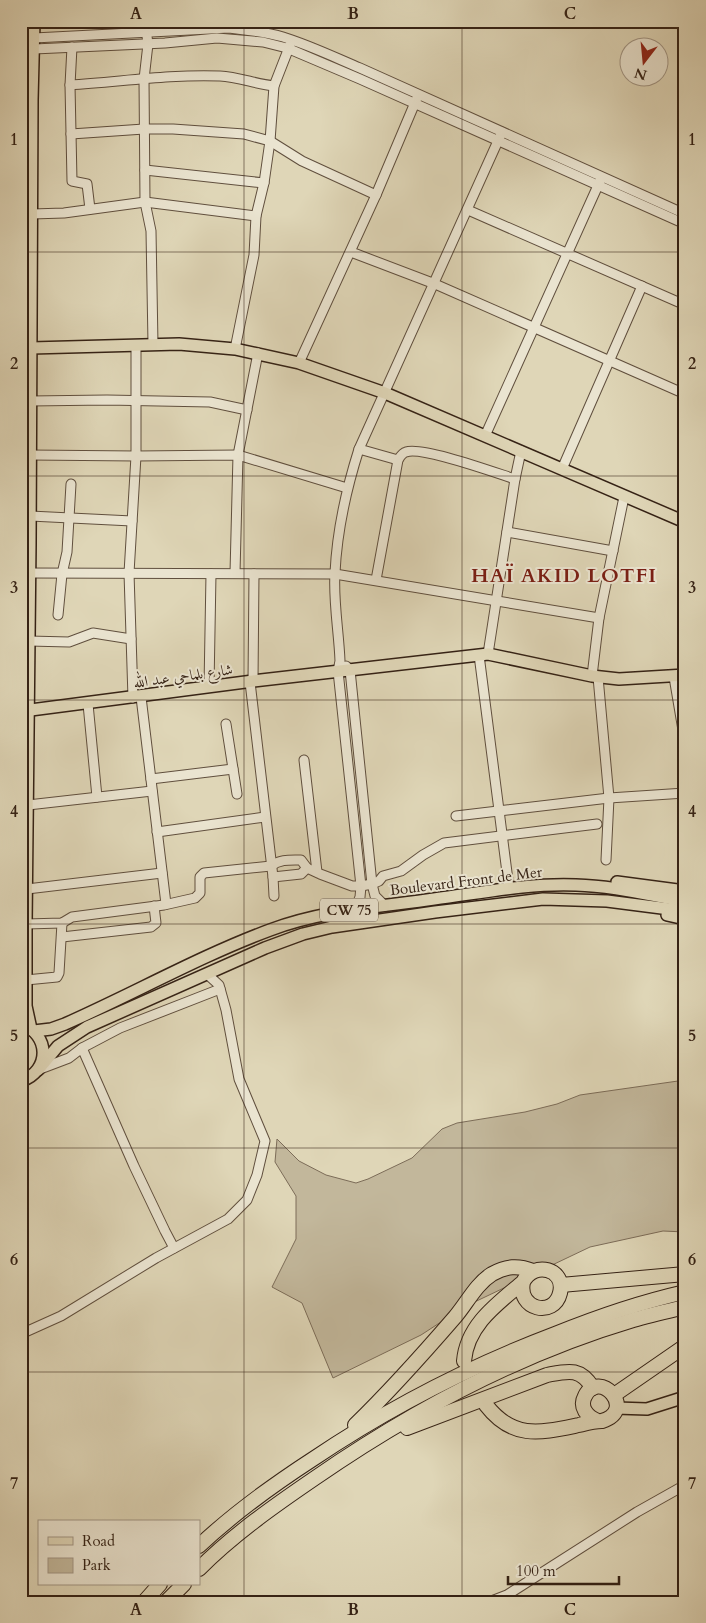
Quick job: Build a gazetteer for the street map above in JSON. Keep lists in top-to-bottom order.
{
  "streets": {
    "main road": ["شارع بلماحي عبد الله", "Boulevard Front de Mer", "CW 75"]
  },
  "districts": ["HAÏ AKID LOTFI"],
  "legend": ["Road", "Park"],
  "scale_bar": "100 m",
  "north": "bottom",
  "grid": {
    "columns": ["A", "B", "C"],
    "rows": [
      "1",
      "2",
      "3",
      "4",
      "5",
      "6",
      "7"
    ]
  }
}
